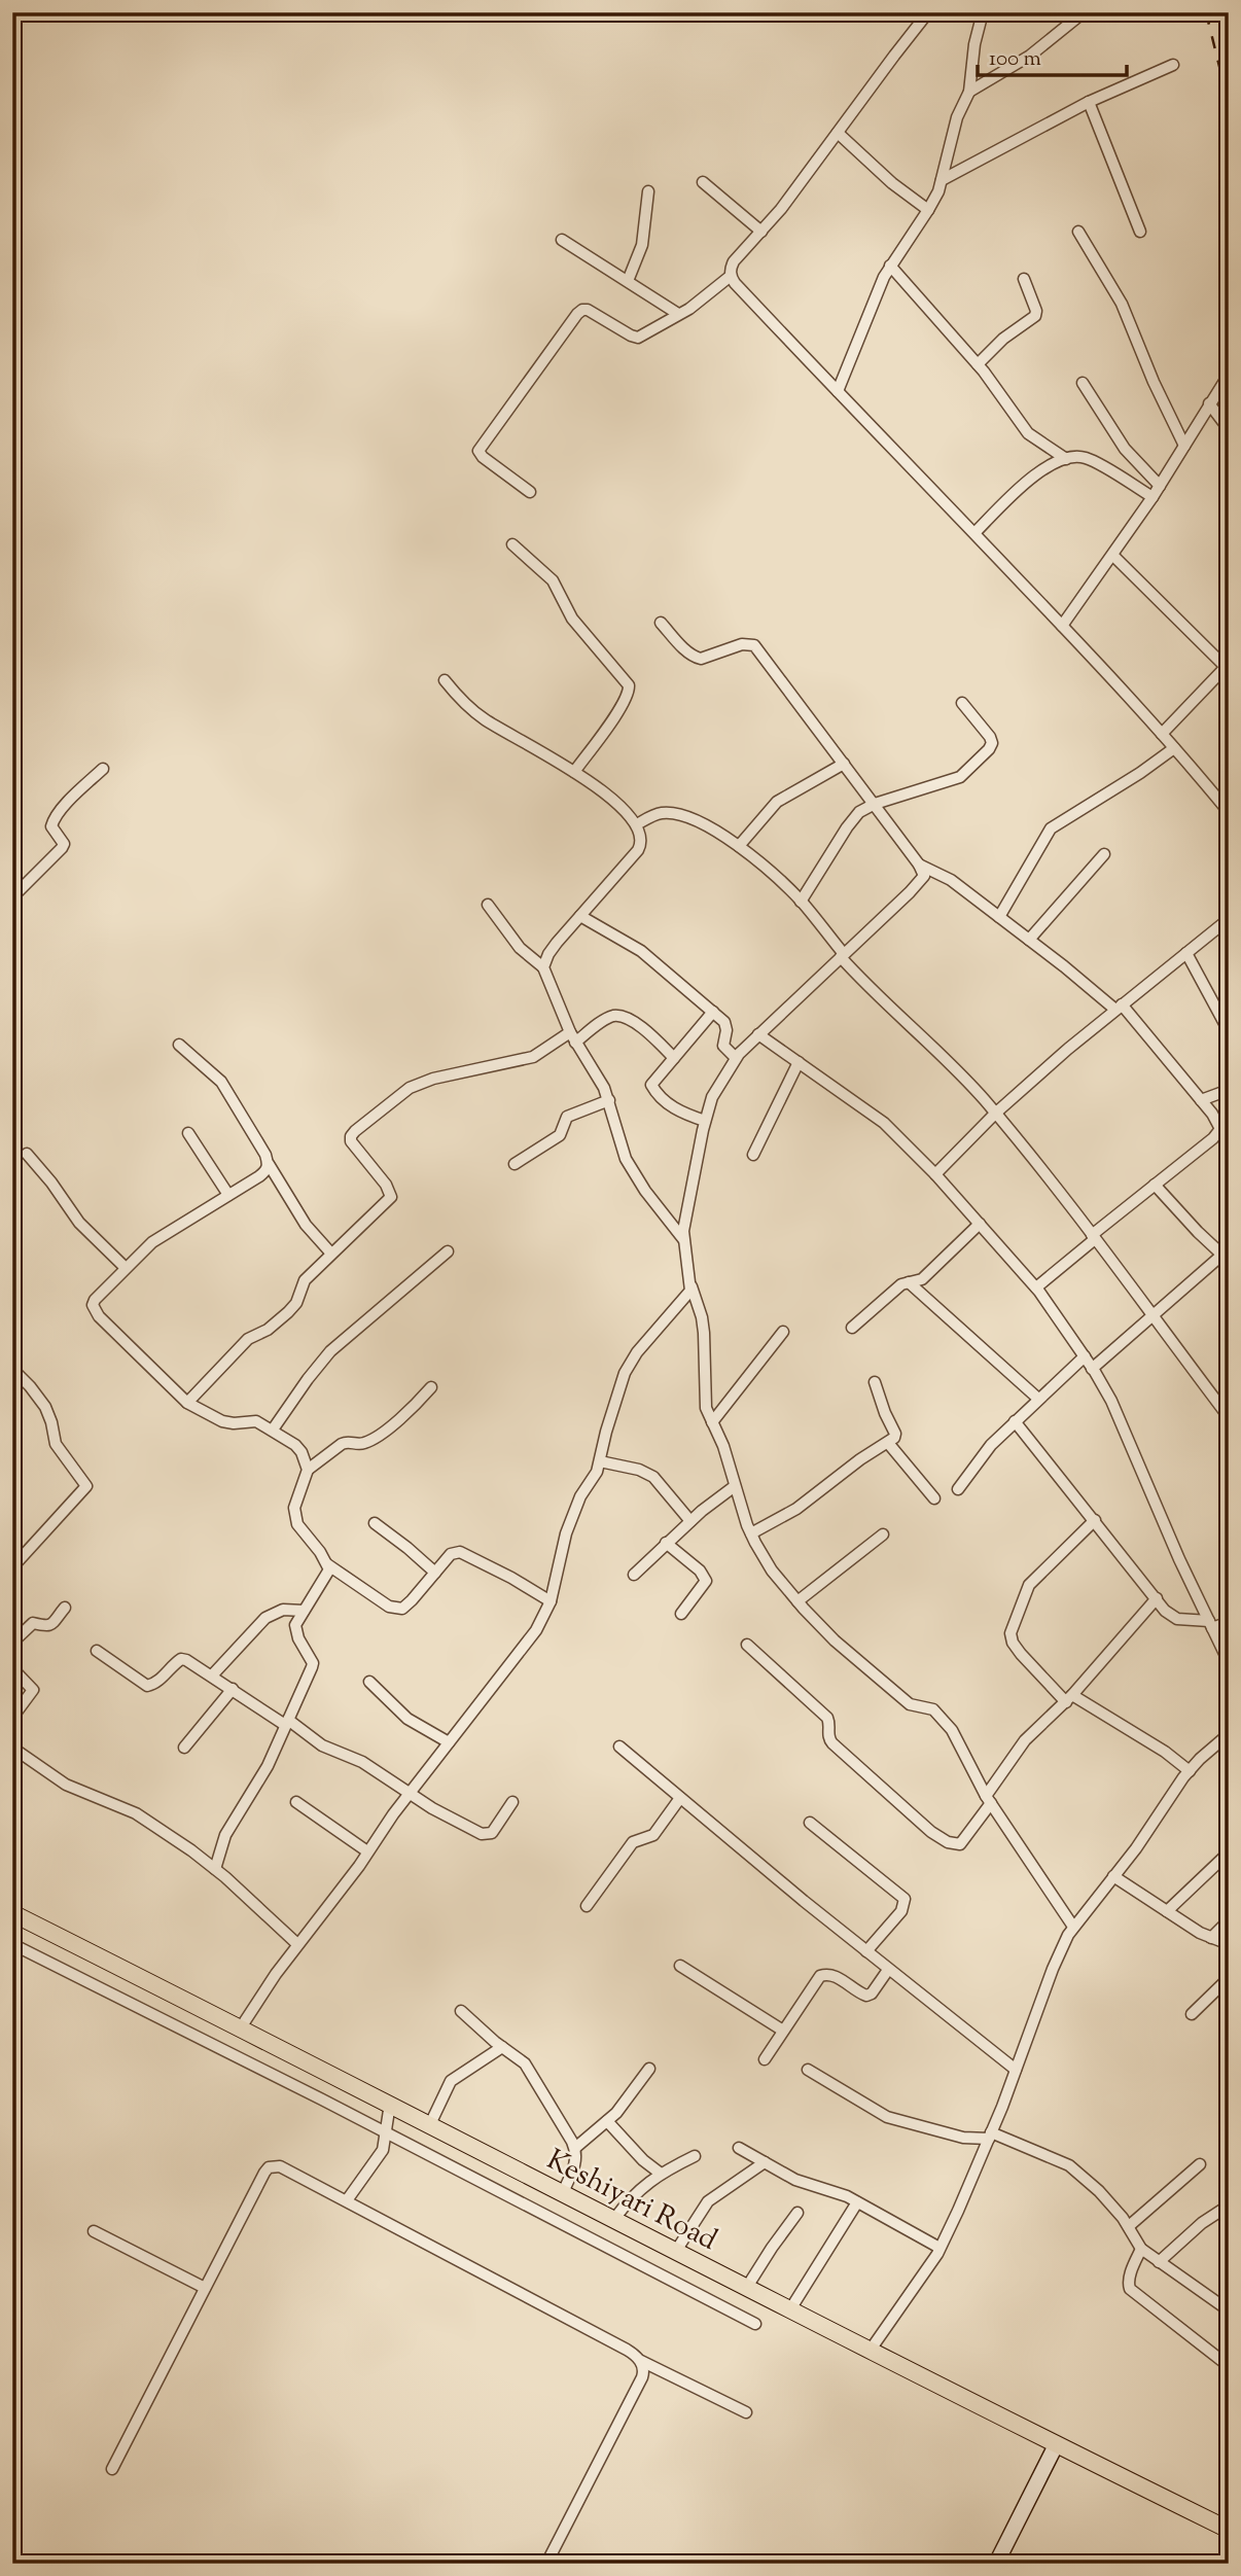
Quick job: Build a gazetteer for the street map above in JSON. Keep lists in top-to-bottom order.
{
  "streets": {
    "main road": ["Keshiyari Road"]
  },
  "scale_bar": "100 m"
}
